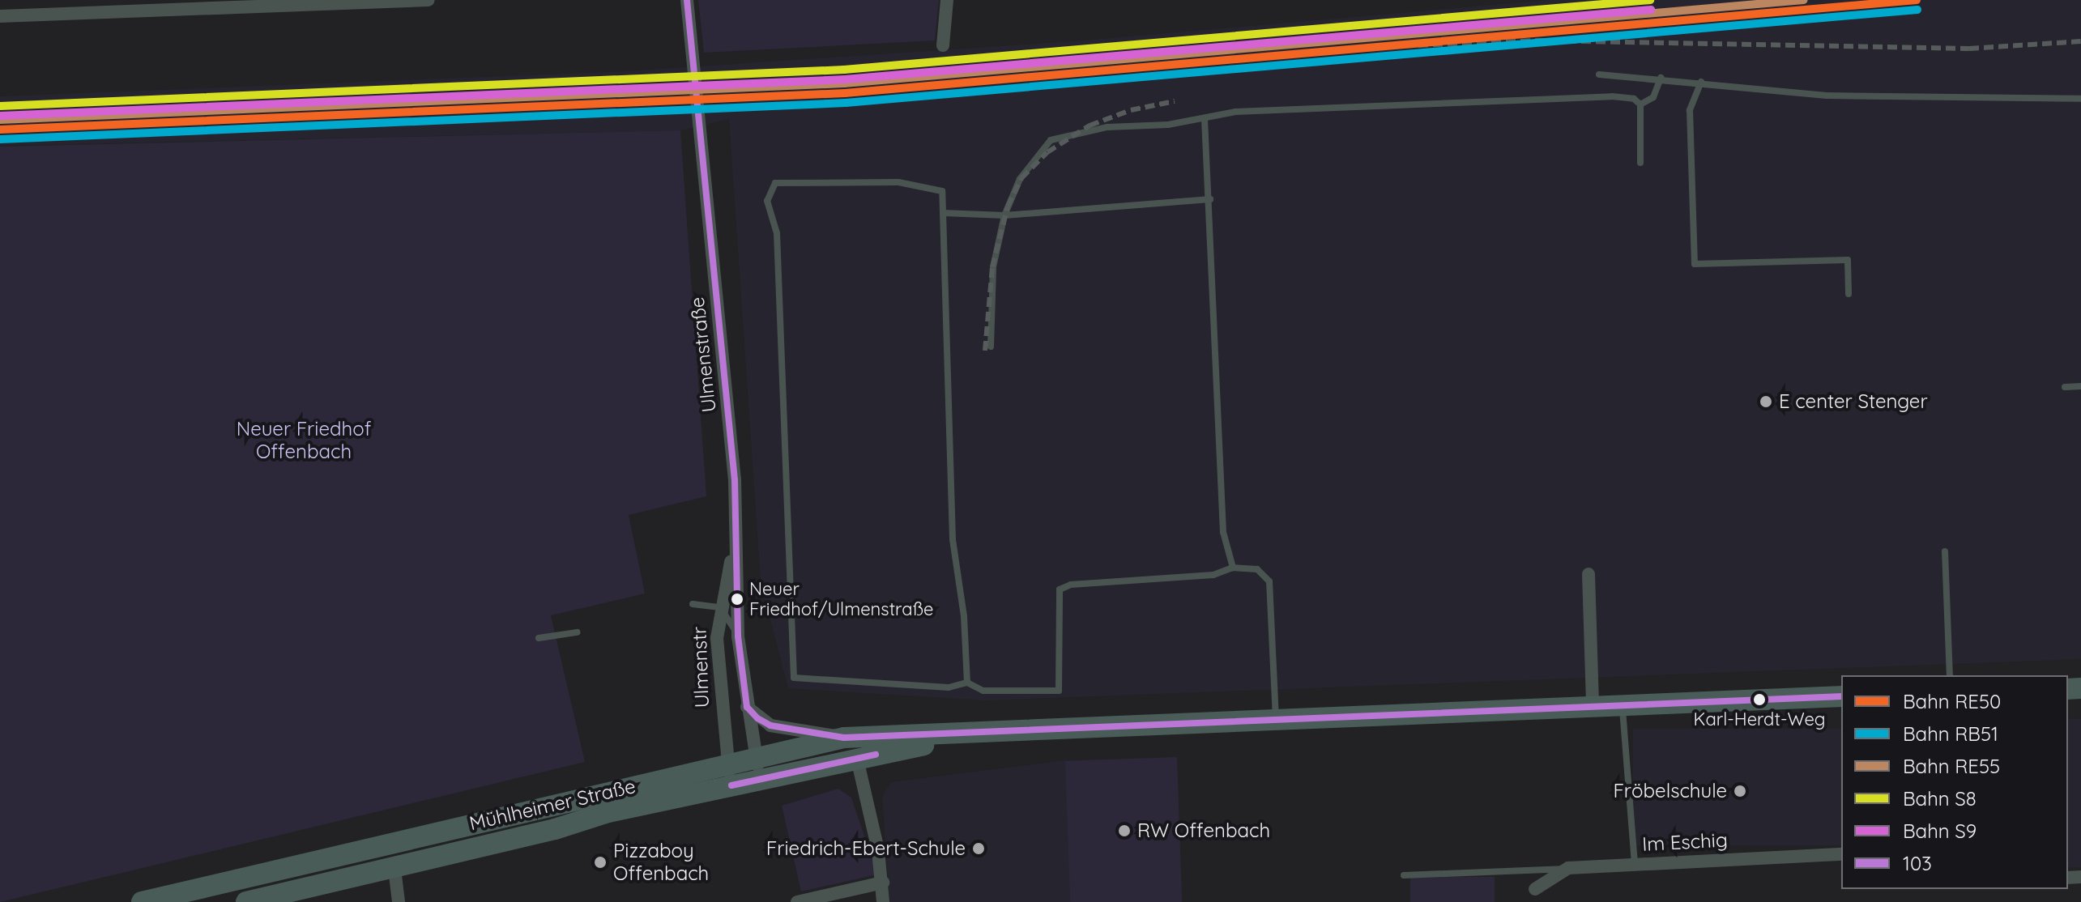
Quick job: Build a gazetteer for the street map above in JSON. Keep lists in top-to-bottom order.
{
  "streets": {
    "main road": ["Mühlheimer Straße"],
    "street": ["Ulmenstraße", "Ulmenstr", "Im Eschig"]
  },
  "crossings": [
    ["Ulmenstraße", "Ulmenstr"],
    ["Ulmenstraße", "Mühlheimer Straße"],
    ["Ulmenstr", "Mühlheimer Straße"]
  ],
  "parks": ["Neuer Friedhof Offenbach"],
  "places": [
    "E center Stenger",
    "Neuer Friedhof/Ulmenstraße",
    "Karl-Herdt-Weg",
    "Fröbelschule",
    "RW Offenbach",
    "Friedrich-Ebert-Schule",
    "Pizzaboy Offenbach"
  ],
  "lines": [
    "rail line RE50",
    "rail line RE55",
    "rail line S8",
    "transit line 103",
    "rail line RB51",
    "rail line S9"
  ],
  "legend": [
    "Bahn RE50",
    "Bahn RB51",
    "Bahn RE55",
    "Bahn S8",
    "Bahn S9",
    "103"
  ]
}
